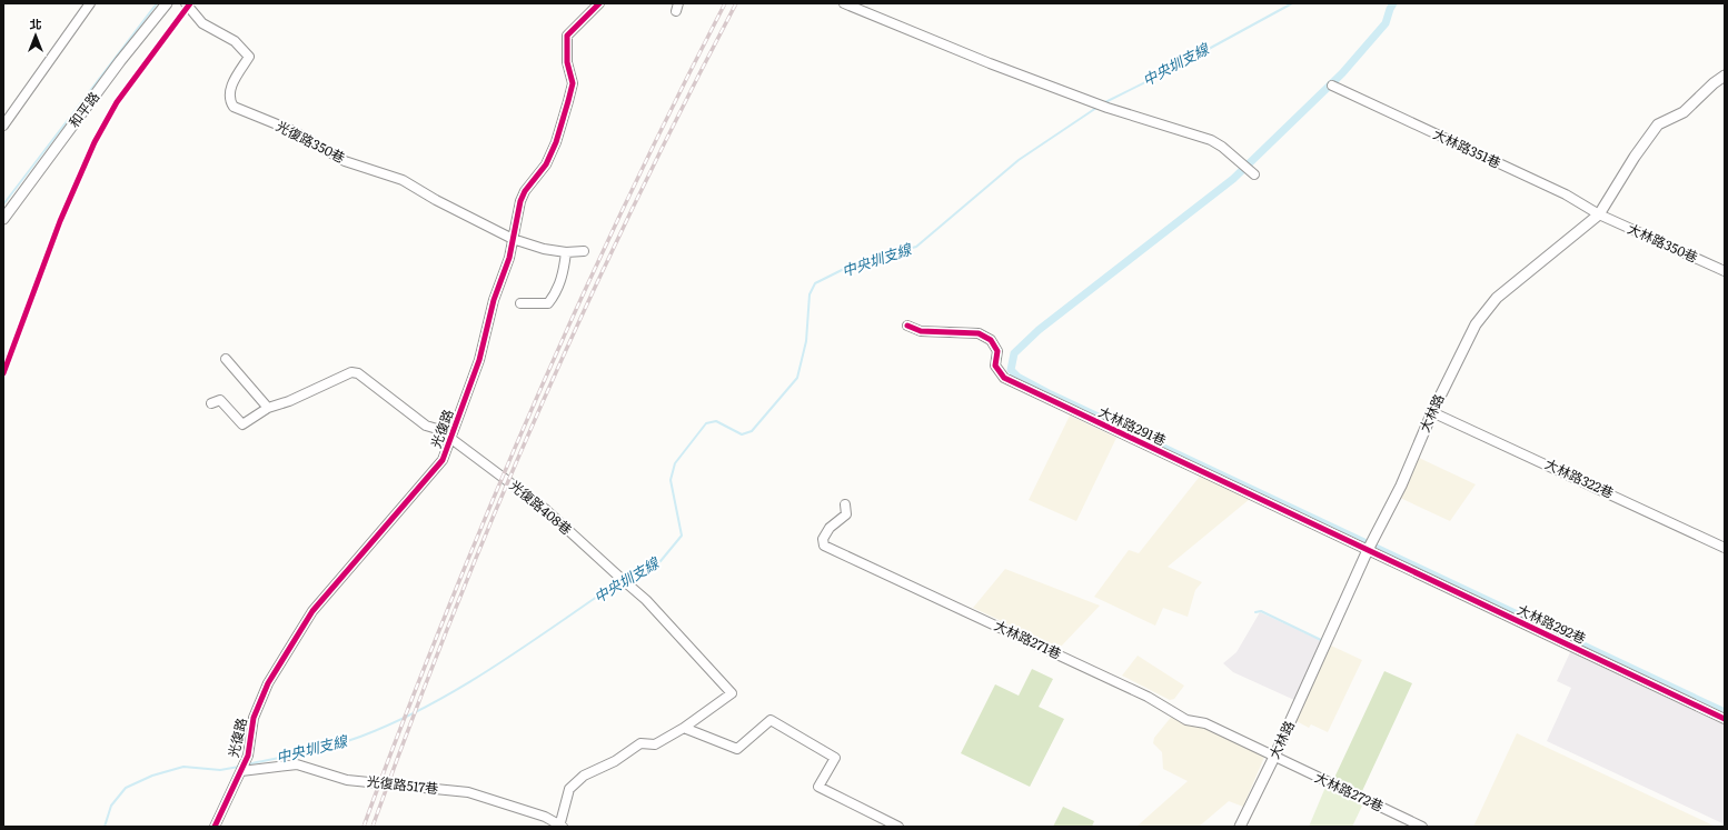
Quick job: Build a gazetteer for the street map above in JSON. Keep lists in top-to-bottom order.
{
  "streets": {
    "street": [
      "和平路",
      "光復路350巷",
      "大林路351巷",
      "大林路350巷",
      "大林路",
      "大林路291巷",
      "光復路",
      "大林路322巷",
      "光復路408巷",
      "大林路292巷",
      "大林路271巷",
      "光復路517巷",
      "大林路272巷"
    ]
  },
  "crossings": [
    ["光復路350巷", "光復路"],
    ["大林路351巷", "大林路350巷"],
    ["大林路351巷", "大林路"],
    ["大林路350巷", "大林路"],
    ["大林路", "大林路291巷"],
    ["大林路", "大林路322巷"],
    ["大林路", "大林路292巷"],
    ["大林路", "大林路271巷"],
    ["大林路", "大林路272巷"],
    ["大林路291巷", "大林路292巷"],
    ["光復路", "光復路408巷"],
    ["光復路", "光復路517巷"],
    ["大林路271巷", "大林路272巷"]
  ],
  "water": ["中央圳支線"],
  "north": "top"
}
